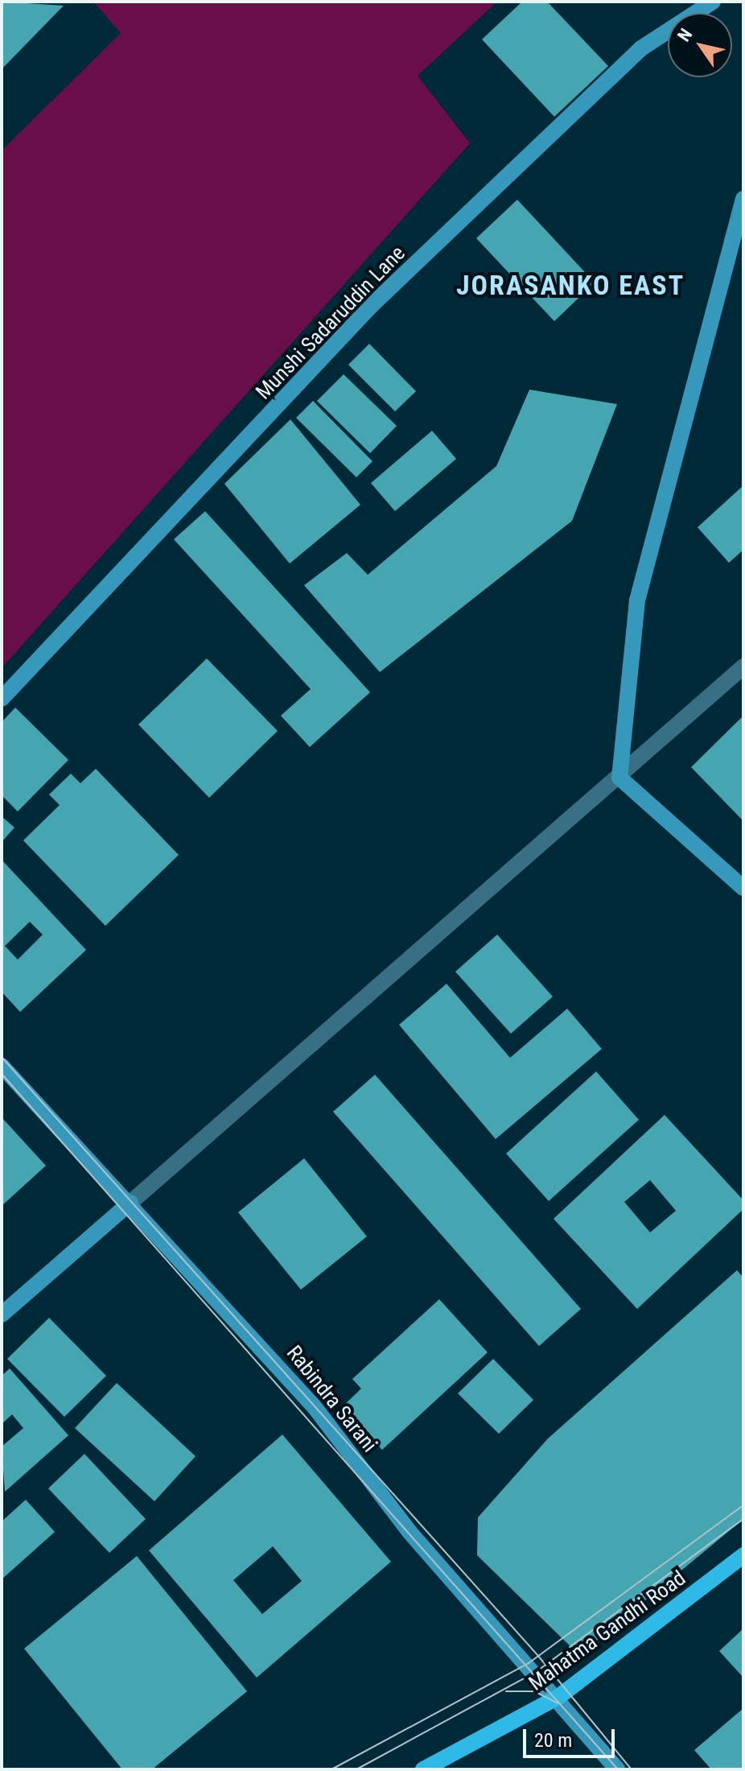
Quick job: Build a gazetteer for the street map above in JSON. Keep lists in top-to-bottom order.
{
  "streets": {
    "main road": ["Mahatma Gandhi Road"],
    "street": ["Munshi Sadaruddin Lane", "Rabindra Sarani"]
  },
  "crossings": [
    ["Rabindra Sarani", "Mahatma Gandhi Road"]
  ],
  "districts": ["JORASANKO EAST"],
  "scale_bar": "20 m",
  "north": "top left"
}
